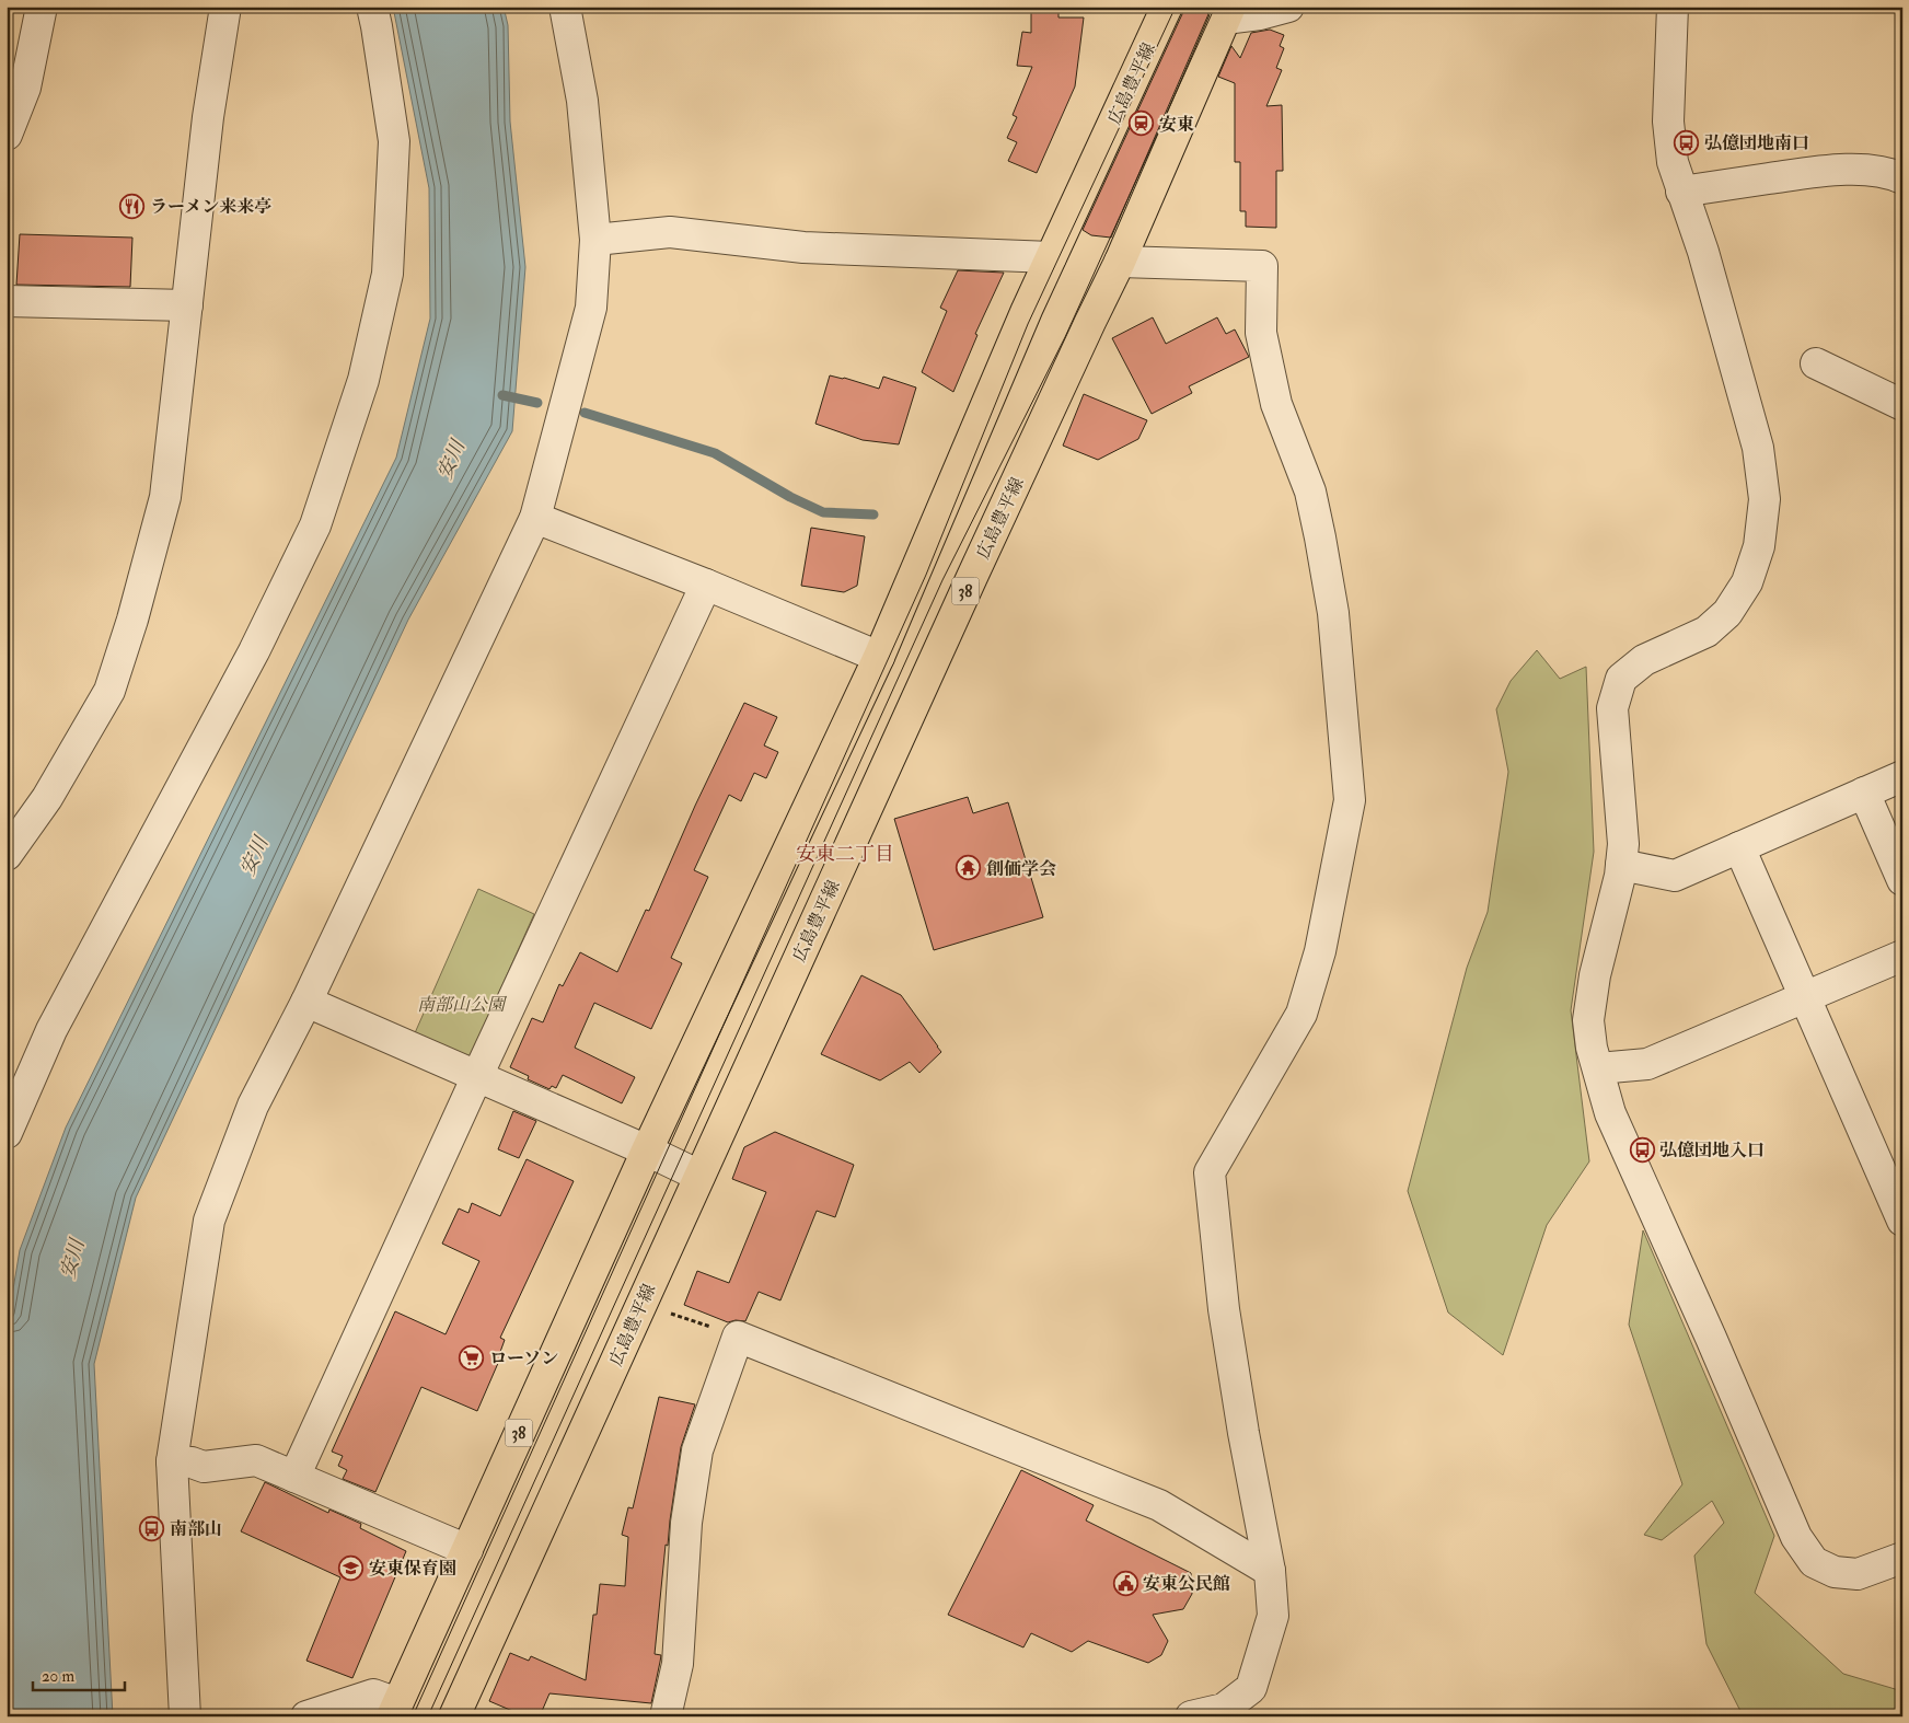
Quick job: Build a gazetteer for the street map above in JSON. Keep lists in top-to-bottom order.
{
  "streets": {
    "main road": ["広島豊平線", "38"]
  },
  "districts": ["安東二丁目"],
  "water": ["安川"],
  "parks": ["南部山公園"],
  "places": {
    "station": ["安東"],
    "bus stop": ["弘億団地南口", "弘億団地入口", "南部山"],
    "restaurant": ["ラーメン来来亭"],
    "temple": ["創価学会"],
    "supermarket": ["ローソン"],
    "school or university": ["安東保育園"],
    "public building": ["安東公民館"]
  },
  "scale_bar": "20 m"
}
